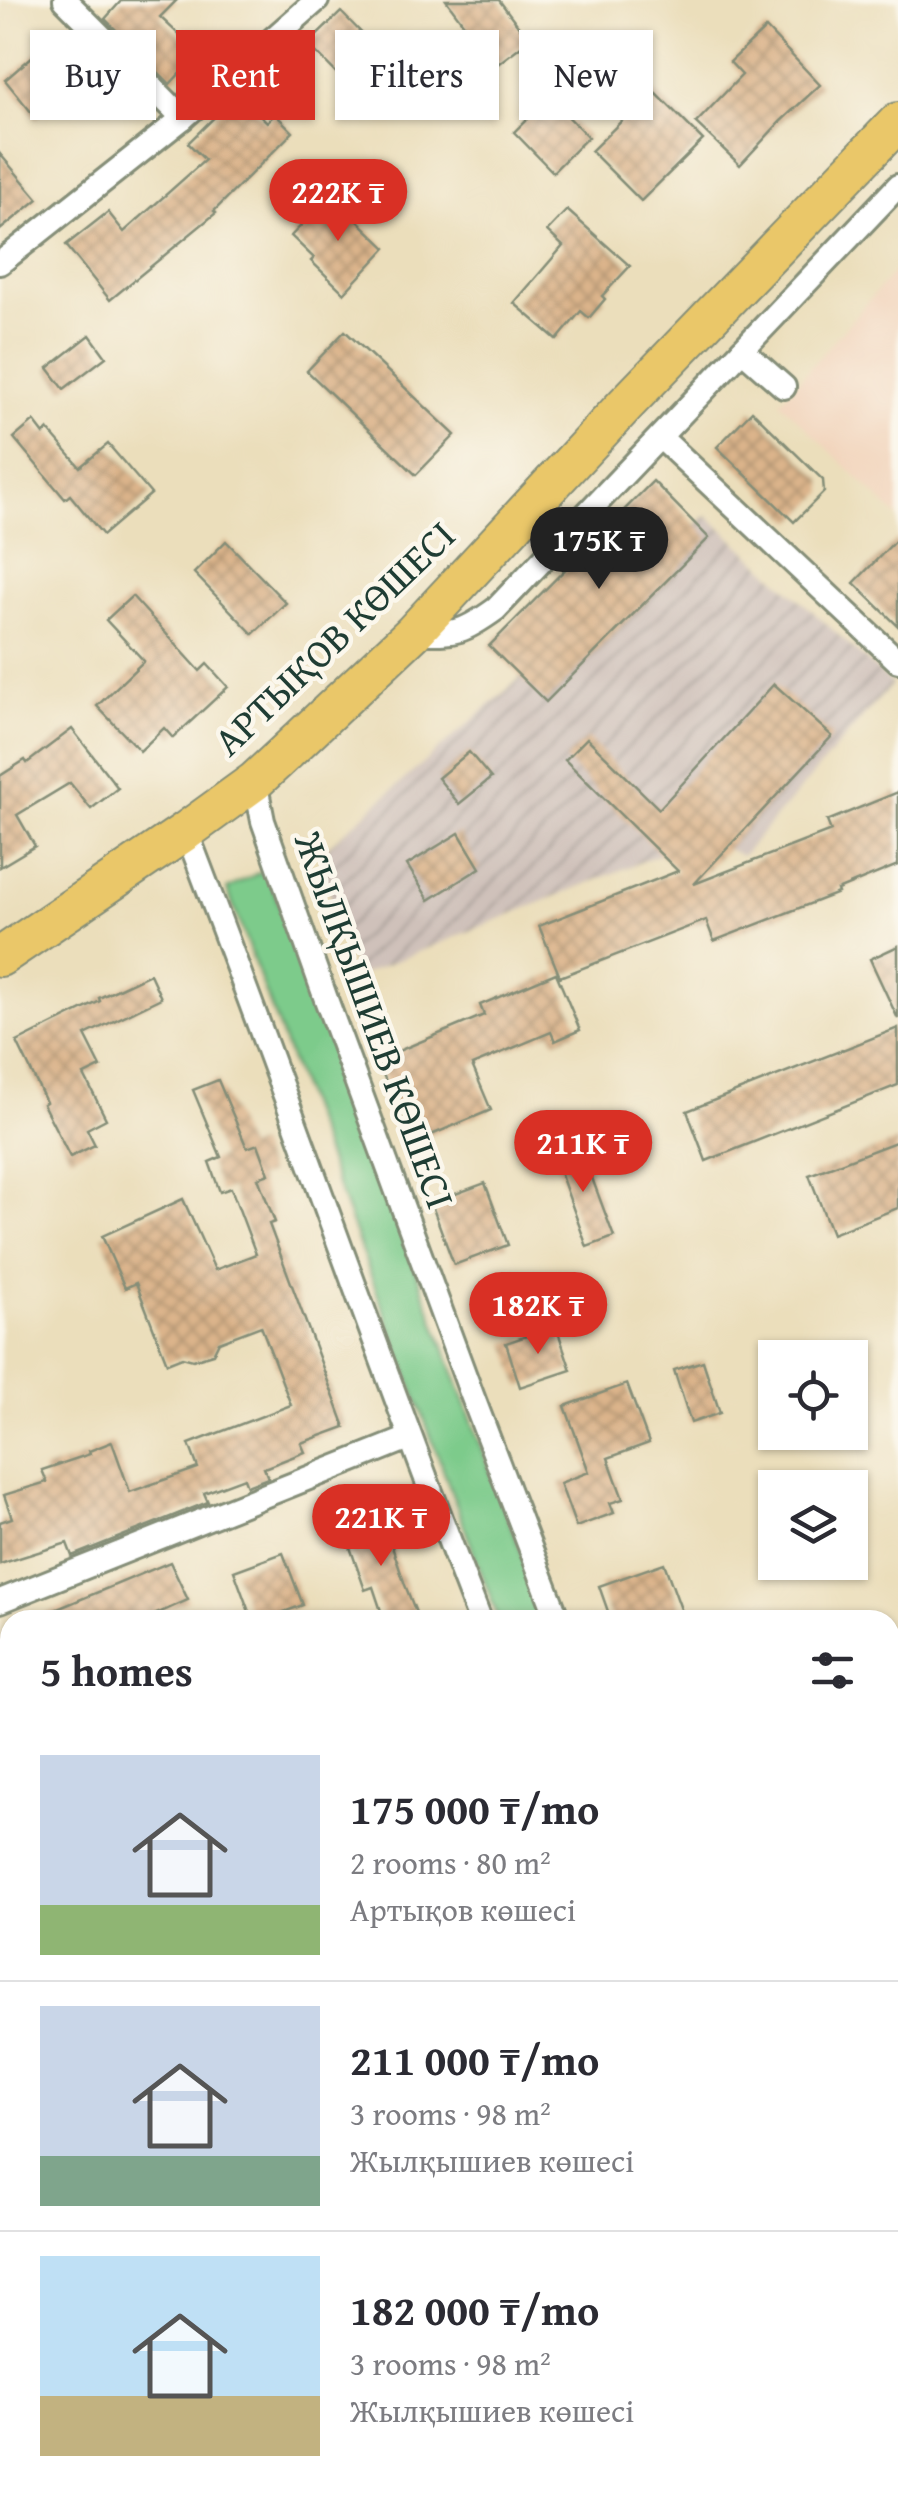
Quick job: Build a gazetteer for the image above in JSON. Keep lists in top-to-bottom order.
{
  "streets": {
    "highway": ["АРТЫҚОВ КӨШЕСІ"],
    "street": ["ЖЫЛҚЫШИЕВ КӨШЕСІ"]
  },
  "crossings": [
    ["АРТЫҚОВ КӨШЕСІ", "ЖЫЛҚЫШИЕВ КӨШЕСІ"]
  ],
  "page": {
    "chip": [
      "Buy",
      "Rent",
      "Filters",
      "New"
    ],
    "price": [
      "222K ₸",
      "175K ₸",
      "211K ₸",
      "182K ₸",
      "221K ₸"
    ],
    "heading": "5 homes",
    "list": [
      {
        "name": "175 000 ₸/mo",
        "note": "2 rooms · 80 m² · Артықов көшесі"
      },
      {
        "name": "211 000 ₸/mo",
        "note": "3 rooms · 98 m² · Жылқышиев көшесі"
      },
      {
        "name": "182 000 ₸/mo",
        "note": "3 rooms · 98 m² · Жылқышиев көшесі"
      }
    ]
  }
}
